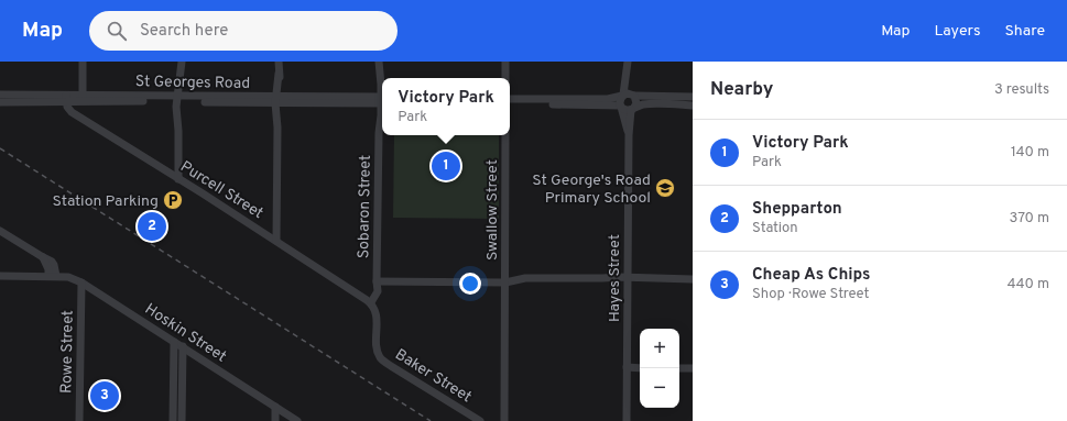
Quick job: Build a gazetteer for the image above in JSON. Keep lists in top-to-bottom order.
{
  "streets": {
    "street": [
      "St Georges Road",
      "Purcell Street",
      "Sobaron Street",
      "Swallow Street",
      "Hayes Street",
      "Hoskin Street",
      "Rowe Street",
      "Baker Street"
    ]
  },
  "crossings": [
    ["St Georges Road", "Purcell Street"],
    ["St Georges Road", "Sobaron Street"],
    ["Purcell Street", "Sobaron Street"],
    ["Purcell Street", "Baker Street"],
    ["Sobaron Street", "Baker Street"],
    ["Hoskin Street", "Rowe Street"]
  ],
  "places": {
    "school or university": ["St George's Road Primary School"],
    "parking": ["Station Parking"]
  },
  "page": {
    "header": "Map",
    "search": "Search here",
    "nav": ["Map", "Layers", "Share"],
    "heading": ["Nearby", "3 results"],
    "popup": ["Victory Park", "Park"],
    "list": [
      {
        "mark": "1",
        "name": "Victory Park",
        "note": "Park",
        "value": "140 m"
      },
      {
        "mark": "2",
        "name": "Shepparton",
        "note": "Station",
        "value": "370 m"
      },
      {
        "mark": "3",
        "name": "Cheap As Chips",
        "note": "Shop · Rowe Street",
        "value": "440 m"
      }
    ],
    "pins": ["1", "2", "3"],
    "map_buttons": ["+", "−"]
  }
}
